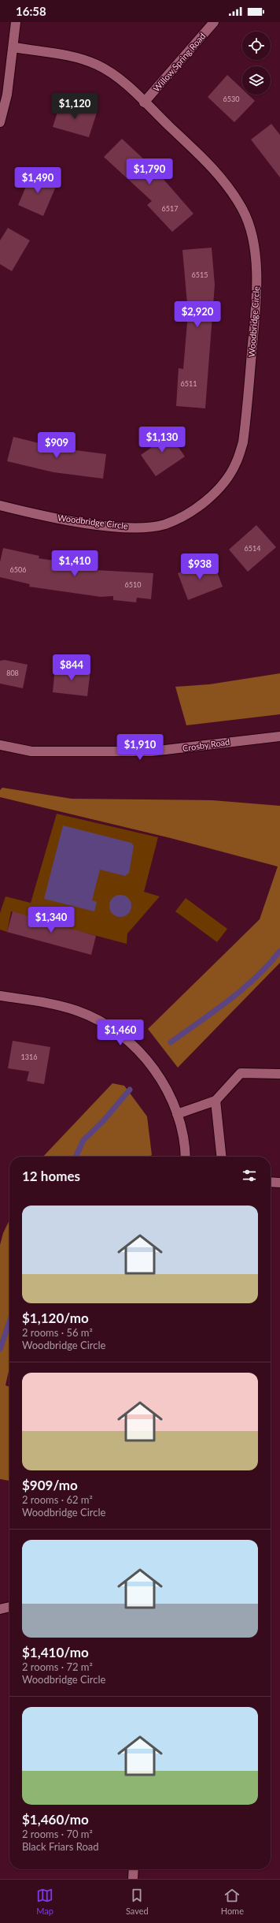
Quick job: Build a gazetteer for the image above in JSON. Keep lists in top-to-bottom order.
{
  "streets": {
    "street": ["Willow Spring Road", "Woodbridge Circle", "Crosby Road"]
  },
  "crossings": [
    ["Willow Spring Road", "Woodbridge Circle"]
  ],
  "house_numbers": [
    "6530",
    "6517",
    "6515",
    "6511",
    "6514",
    "6506",
    "6510",
    "808",
    "1316"
  ],
  "page": {
    "status": "16:58",
    "price": [
      "$1,120",
      "$1,790",
      "$1,490",
      "$2,920",
      "$1,130",
      "$909",
      "$1,410",
      "$938",
      "$844",
      "$1,910",
      "$1,340",
      "$1,460"
    ],
    "heading": "12 homes",
    "list": [
      {
        "name": "$1,120/mo",
        "note": "2 rooms · 56 m² · Woodbridge Circle"
      },
      {
        "name": "$909/mo",
        "note": "2 rooms · 62 m² · Woodbridge Circle"
      },
      {
        "name": "$1,410/mo",
        "note": "2 rooms · 72 m² · Woodbridge Circle"
      },
      {
        "name": "$1,460/mo",
        "note": "2 rooms · 70 m² · Black Friars Road"
      }
    ],
    "tabs": ["Map", "Saved", "Home"]
  }
}
